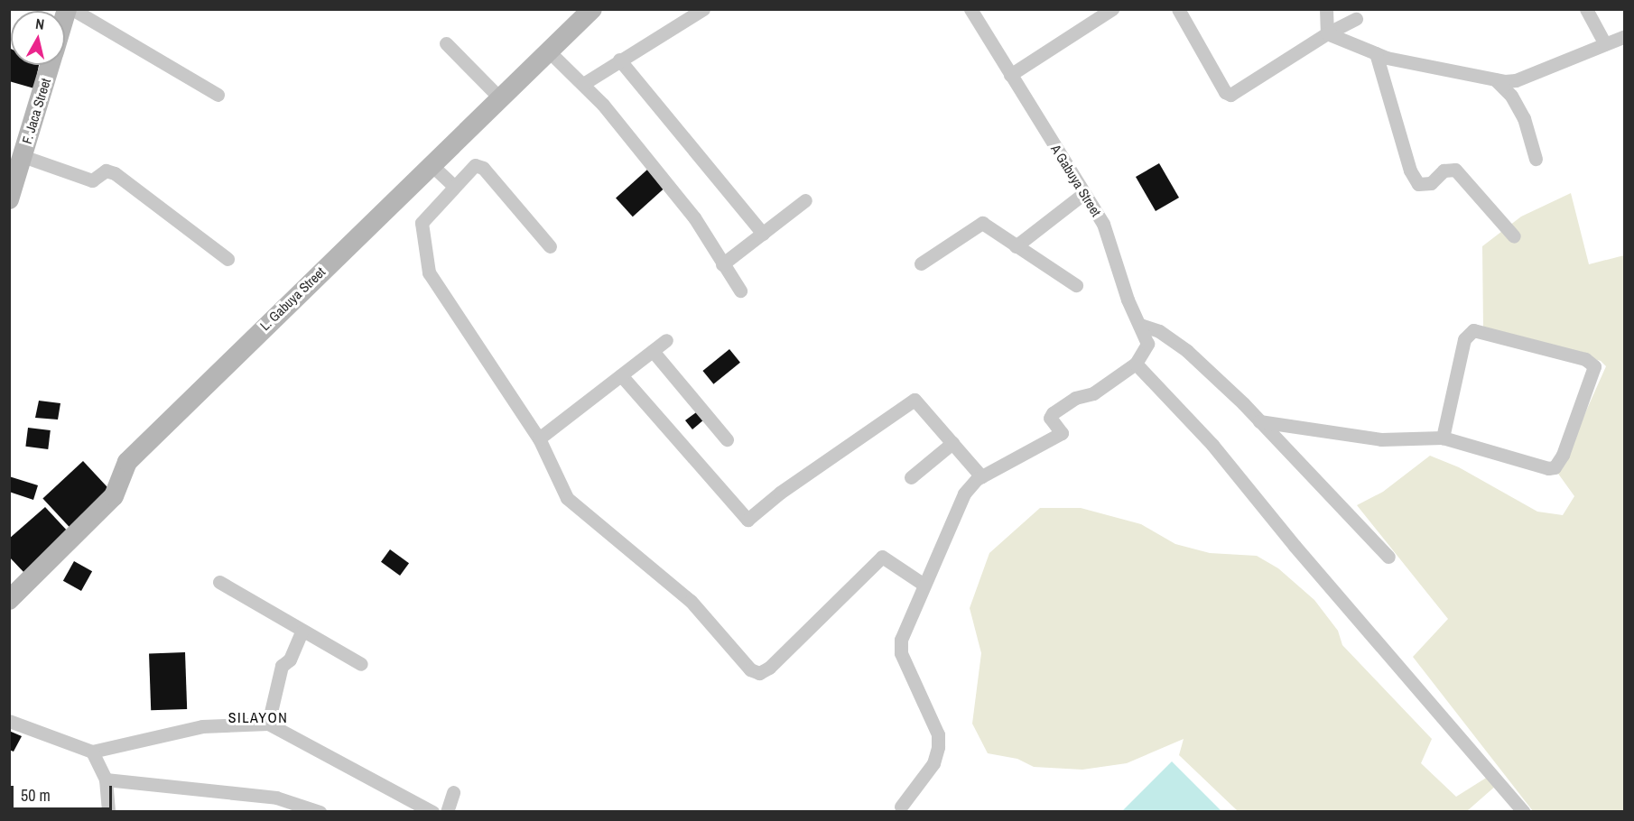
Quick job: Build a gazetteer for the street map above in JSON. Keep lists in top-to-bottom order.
{
  "streets": {
    "street": ["F. Jaca Street", "A Gabuya Street", "L. Gabuya Street"]
  },
  "districts": ["SILAYON"],
  "scale_bar": "50 m",
  "north": "top"
}
